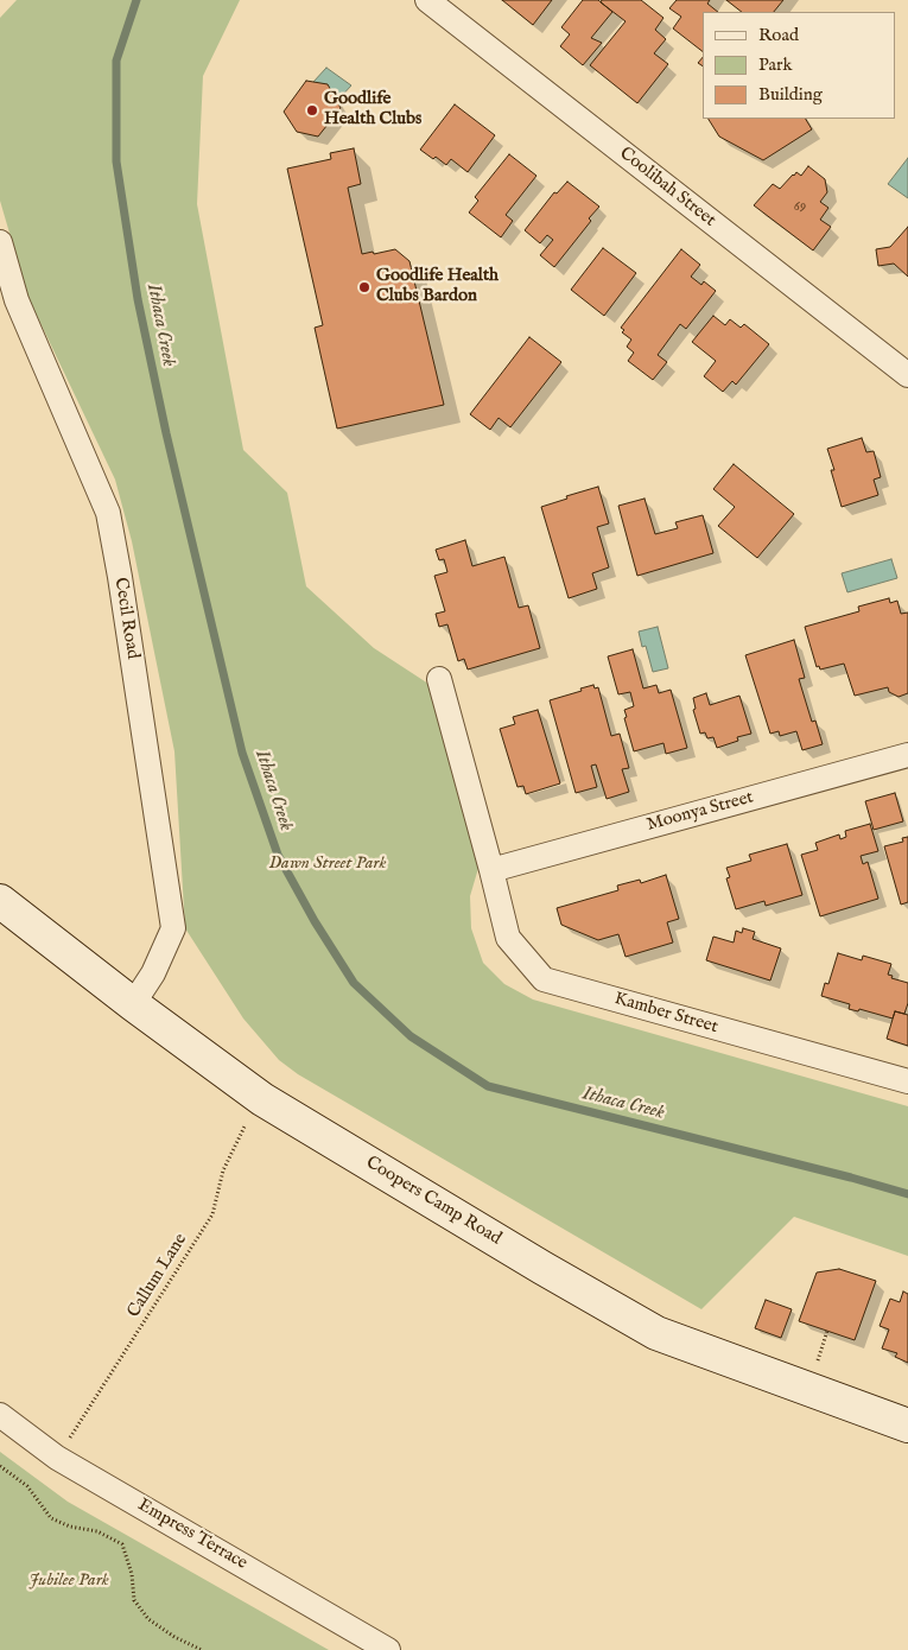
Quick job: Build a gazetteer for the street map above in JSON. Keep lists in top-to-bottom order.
{
  "streets": {
    "main road": ["Coopers Camp Road"],
    "street": [
      "Coolibah Street",
      "Cecil Road",
      "Moonya Street",
      "Kamber Street",
      "Empress Terrace"
    ],
    "path": ["Callum Lane"]
  },
  "crossings": [
    ["Cecil Road", "Coopers Camp Road"],
    ["Moonya Street", "Kamber Street"],
    ["Coopers Camp Road", "Callum Lane"],
    ["Callum Lane", "Empress Terrace"]
  ],
  "water": ["Ithaca Creek"],
  "parks": ["Dawn Street Park", "Jubilee Park"],
  "places": ["Goodlife Health Clubs", "Goodlife Health Clubs Bardon"],
  "house_numbers": ["69"],
  "legend": ["Road", "Park", "Building"]
}
